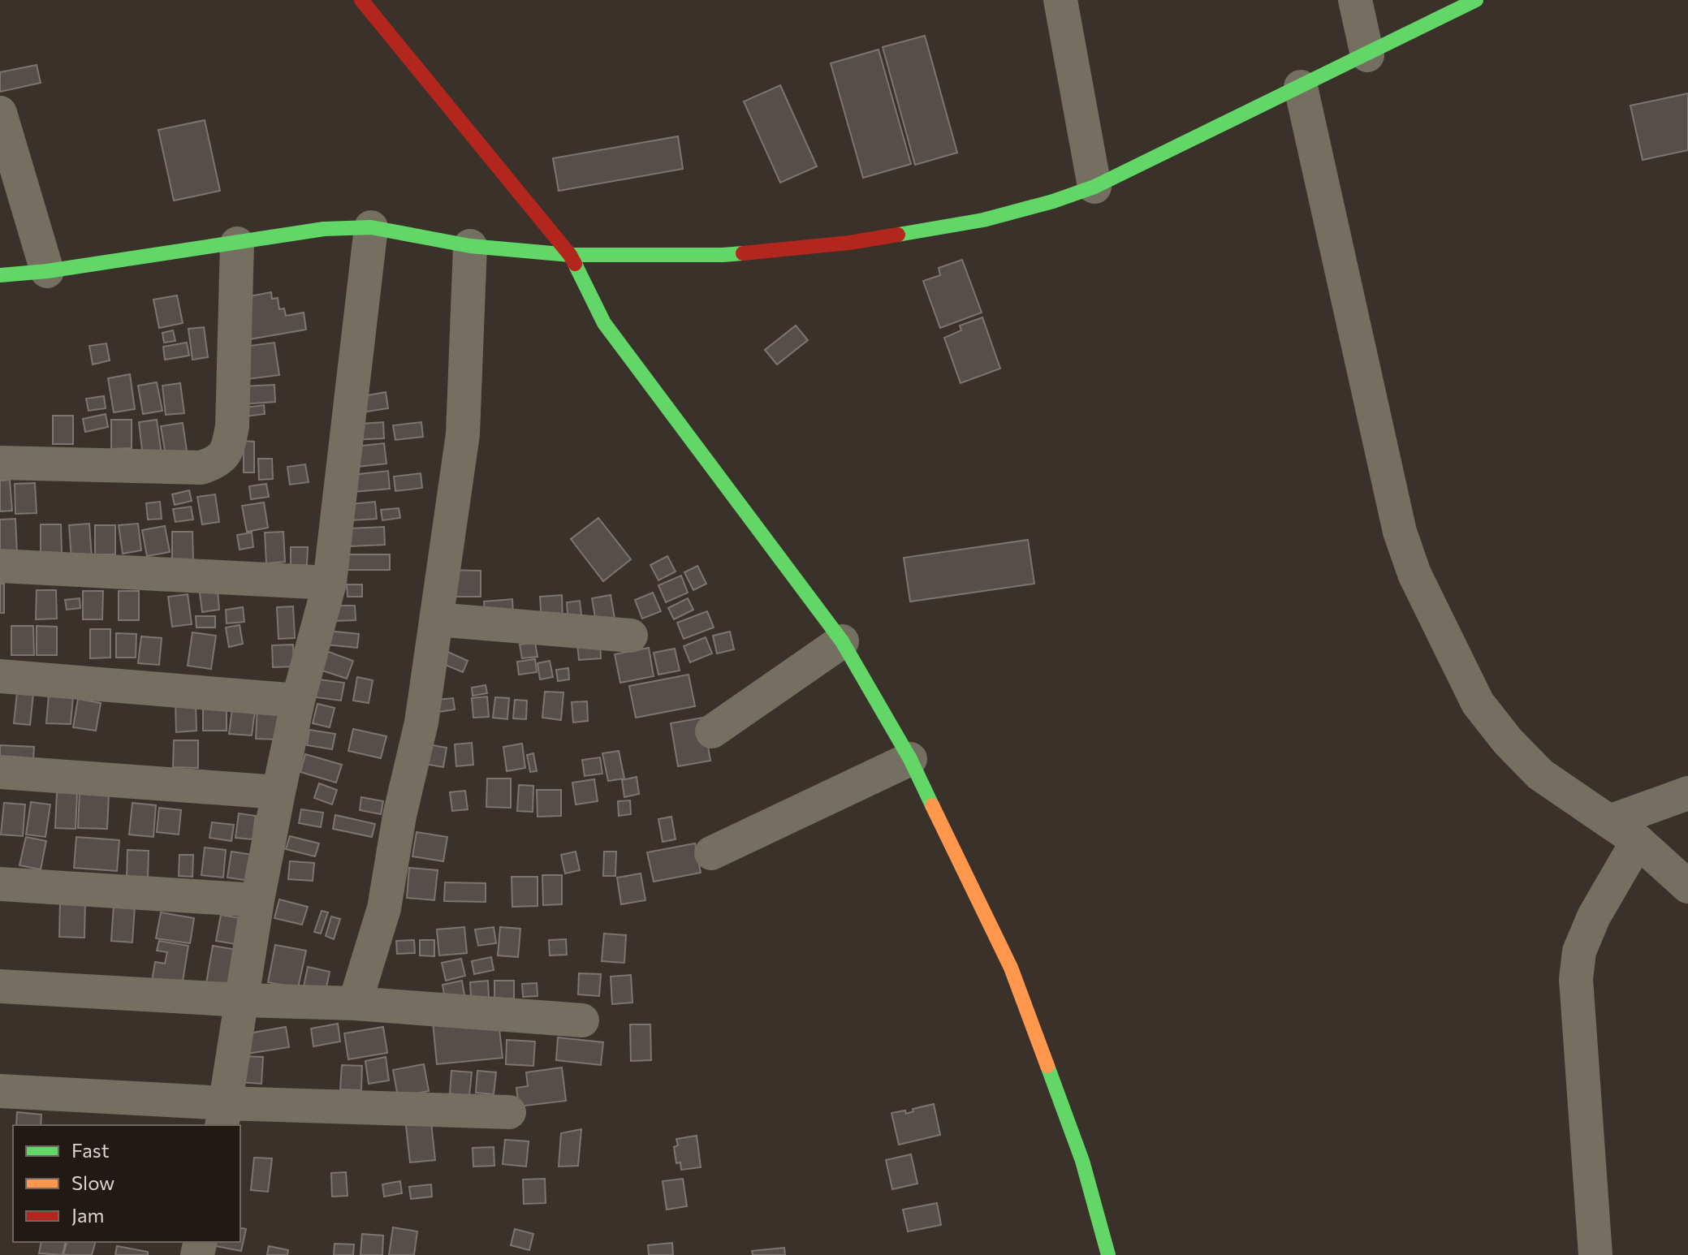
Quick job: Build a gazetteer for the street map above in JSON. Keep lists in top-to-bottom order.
{
  "legend": ["Fast", "Slow", "Jam"]
}
